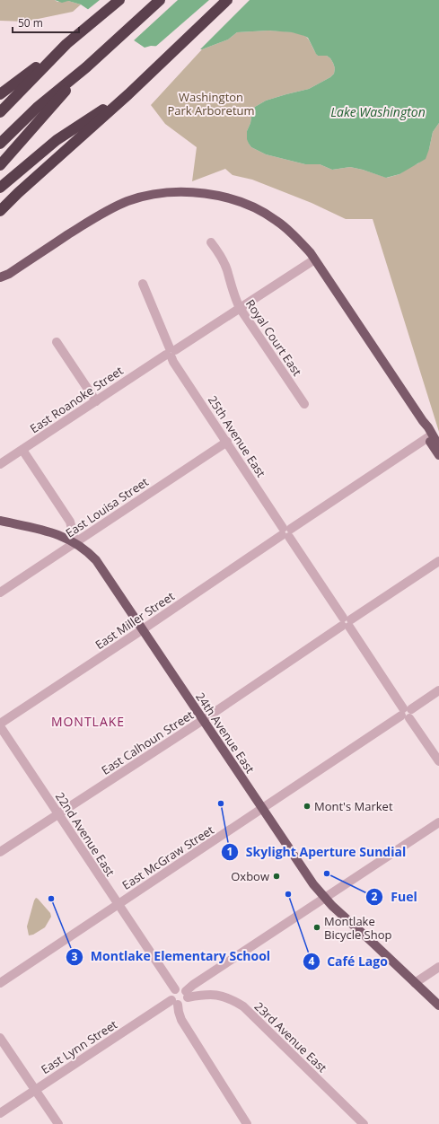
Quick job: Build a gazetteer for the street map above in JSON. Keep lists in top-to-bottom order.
{
  "streets": {
    "main road": ["24th Avenue East"],
    "street": [
      "Royal Court East",
      "East Roanoke Street",
      "25th Avenue East",
      "East Louisa Street",
      "East Miller Street",
      "East Calhoun Street",
      "22nd Avenue East",
      "East McGraw Street",
      "23rd Avenue East",
      "East Lynn Street"
    ]
  },
  "crossings": [
    ["Royal Court East", "East Roanoke Street"],
    ["East Roanoke Street", "25th Avenue East"],
    ["25th Avenue East", "East Louisa Street"],
    ["25th Avenue East", "East Miller Street"],
    ["25th Avenue East", "East Calhoun Street"],
    ["25th Avenue East", "East McGraw Street"],
    ["East Louisa Street", "24th Avenue East"],
    ["East Miller Street", "24th Avenue East"],
    ["24th Avenue East", "East Calhoun Street"],
    ["24th Avenue East", "East McGraw Street"],
    ["East Calhoun Street", "22nd Avenue East"],
    ["22nd Avenue East", "East McGraw Street"],
    ["22nd Avenue East", "23rd Avenue East"],
    ["22nd Avenue East", "East Lynn Street"],
    ["23rd Avenue East", "East Lynn Street"]
  ],
  "districts": ["MONTLAKE"],
  "water": ["Lake Washington"],
  "parks": ["Washington Park Arboretum"],
  "places": [
    "Skylight Aperture Sundial",
    "Mont's Market",
    "Fuel",
    "Oxbow",
    "Café Lago",
    "Montlake Elementary School",
    "Montlake Bicycle Shop"
  ],
  "scale_bar": "50 m"
}
